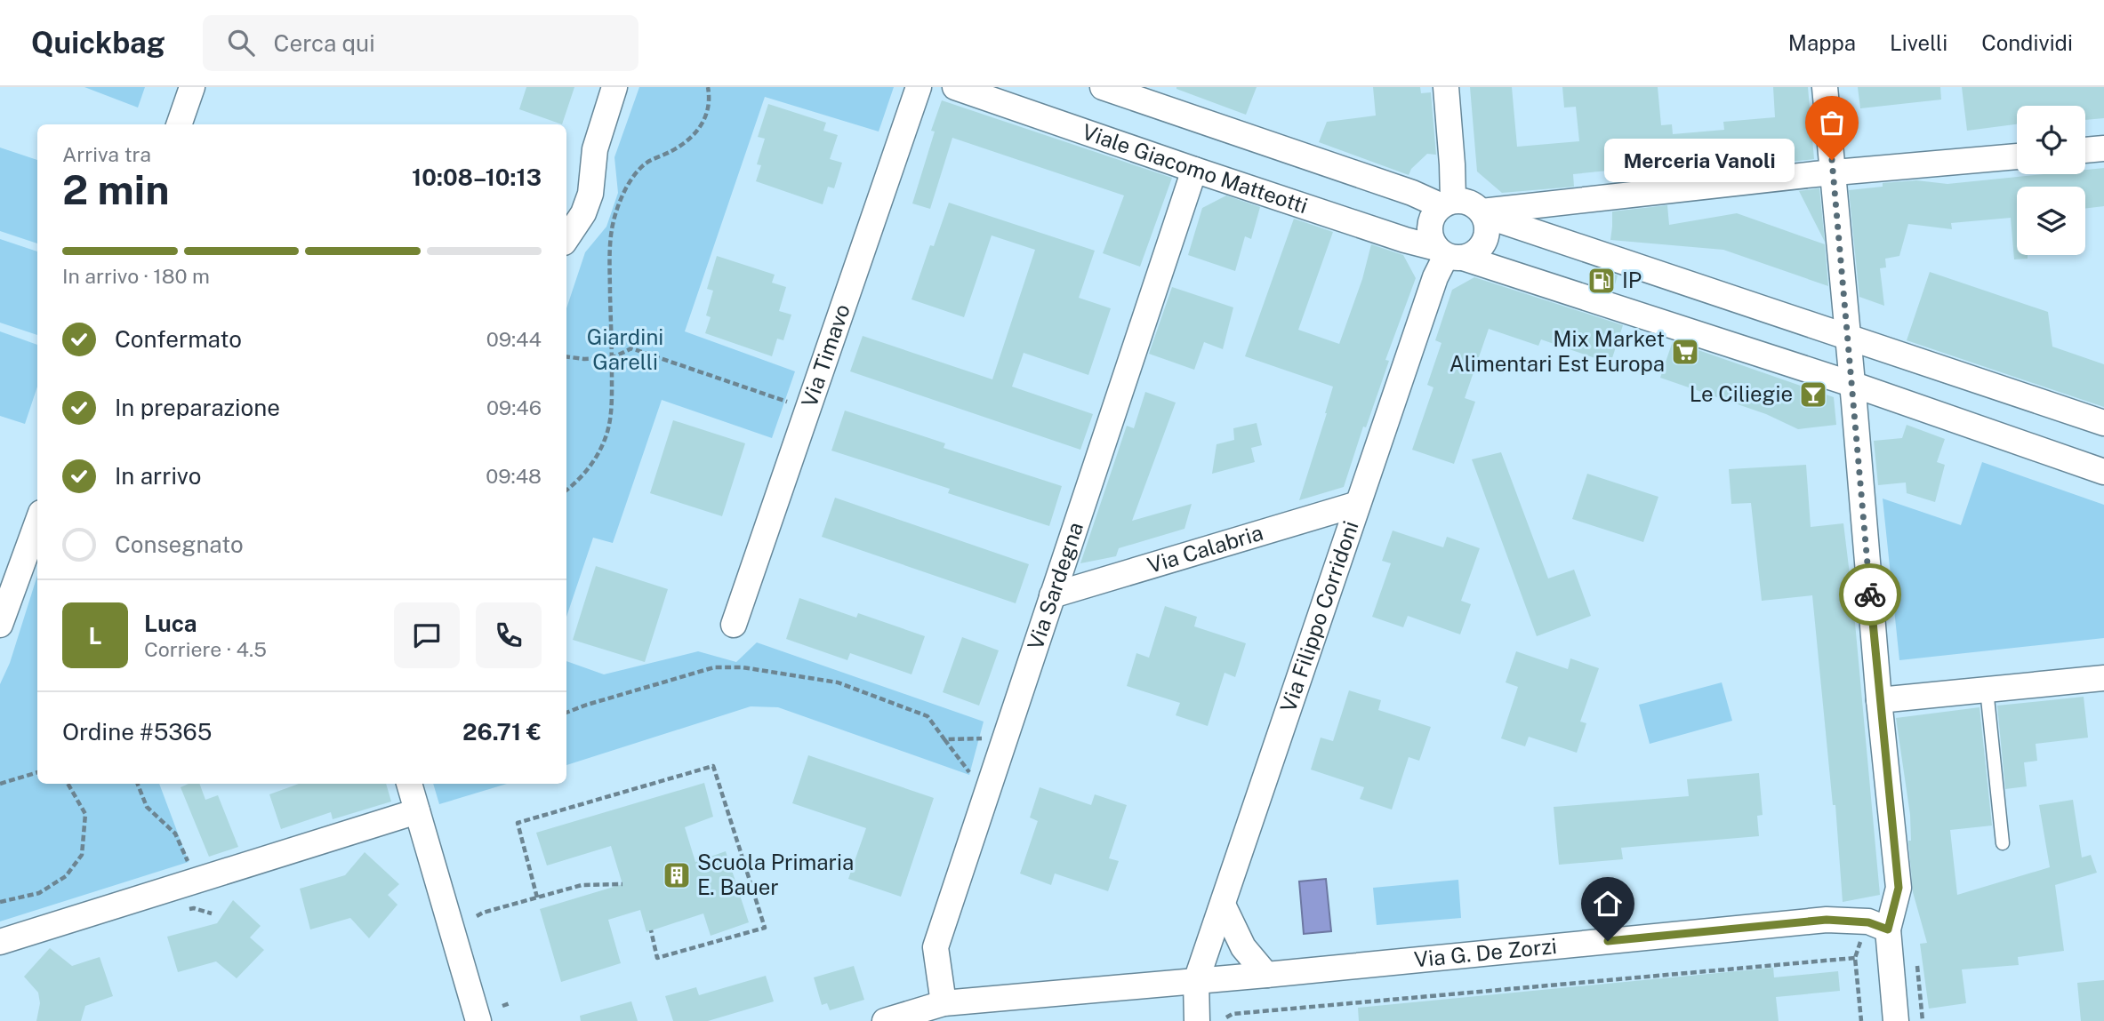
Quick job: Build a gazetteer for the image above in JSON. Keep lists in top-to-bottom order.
{
  "streets": {
    "street": [
      "Viale Giacomo Matteotti",
      "Via Timavo",
      "Via Calabria",
      "Via Sardegna",
      "Via Filippo Corridoni",
      "Via G. De Zorzi"
    ]
  },
  "crossings": [
    ["Viale Giacomo Matteotti", "Via Sardegna"],
    ["Viale Giacomo Matteotti", "Via Filippo Corridoni"],
    ["Via Calabria", "Via Sardegna"],
    ["Via Calabria", "Via Filippo Corridoni"],
    ["Via Sardegna", "Via G. De Zorzi"],
    ["Via Filippo Corridoni", "Via G. De Zorzi"]
  ],
  "parks": ["Giardini Garelli"],
  "places": {
    "other": ["Merceria Vanoli"],
    "fuel station": ["IP"],
    "supermarket": ["Mix Market Alimentari Est Europa"],
    "bar": ["Le Ciliegie"],
    "building": ["Scuola Primaria E. Bauer"]
  },
  "page": {
    "header": "Quickbag",
    "search": "Cerca qui",
    "nav": ["Mappa", "Livelli", "Condividi"],
    "heading": ["2 min", "Arriva tra", "10:08–10:13"],
    "panel": [
      "Luca",
      "Corriere · 4.5",
      "Ordine #5365",
      "26.71 €"
    ],
    "bubble": "Merceria Vanoli",
    "bar": "In arrivo · 180 m",
    "list": [
      ["Confermato", "09:44"],
      ["In preparazione", "09:46"],
      ["In arrivo", "09:48"],
      "Consegnato"
    ],
    "round": "L"
  }
}
